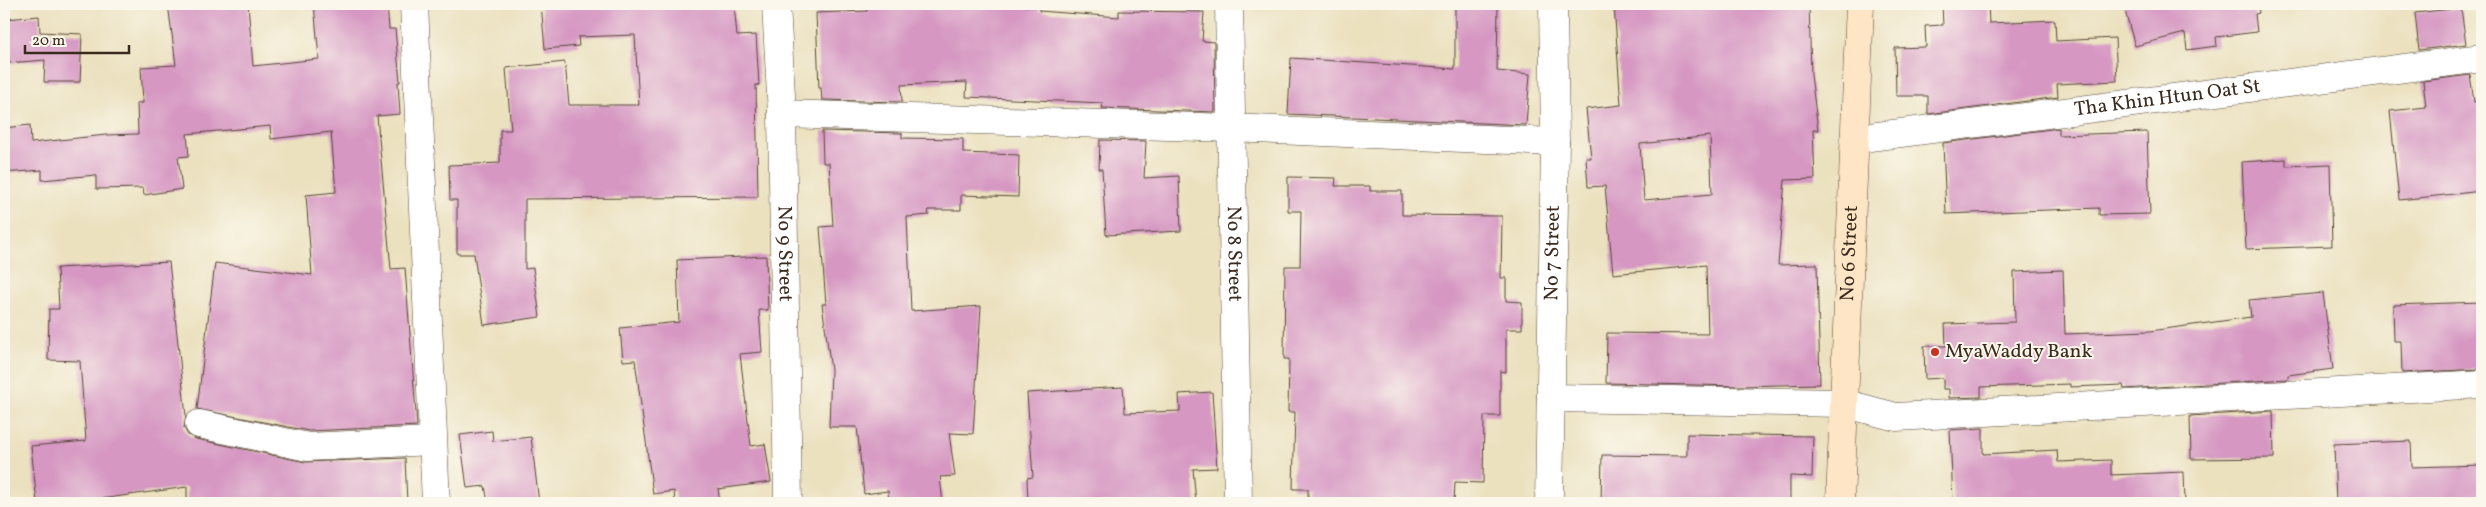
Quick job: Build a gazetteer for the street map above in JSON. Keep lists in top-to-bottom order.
{
  "streets": {
    "street": [
      "Tha Khin Htun Oat St",
      "No 9 Street",
      "No 6 Street",
      "No 8 Street",
      "No 7 Street"
    ]
  },
  "crossings": [
    ["Tha Khin Htun Oat St", "No 6 Street"]
  ],
  "places": ["MyaWaddy Bank"],
  "scale_bar": "20 m"
}
